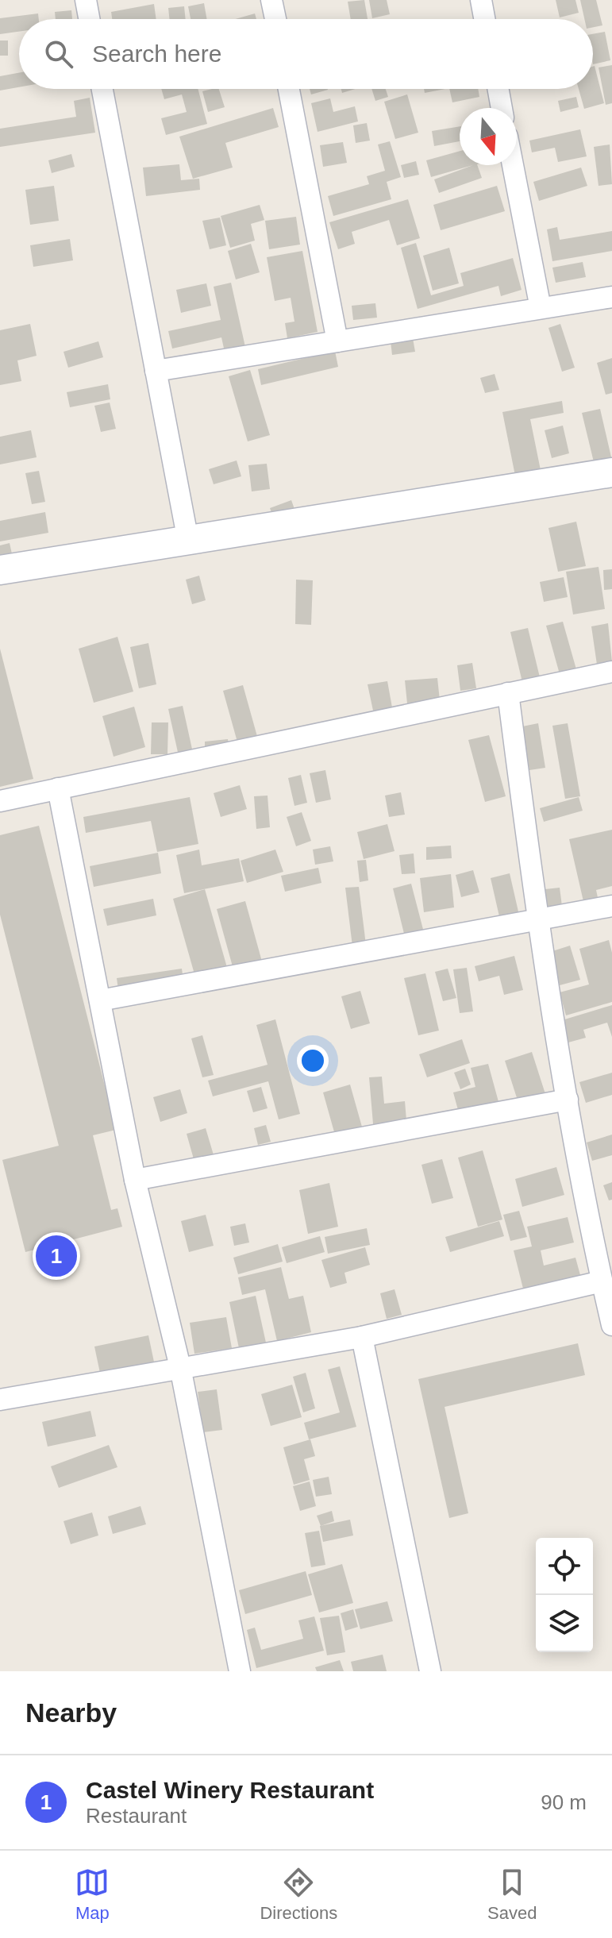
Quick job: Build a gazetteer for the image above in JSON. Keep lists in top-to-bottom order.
{
  "north": "bottom",
  "page": {
    "search": "Search here",
    "pins": "1",
    "heading": "Nearby",
    "list": [
      {
        "mark": "1",
        "name": "Castel Winery Restaurant",
        "note": "Restaurant",
        "value": "90 m"
      }
    ],
    "nav": ["Map", "Directions", "Saved"]
  }
}
